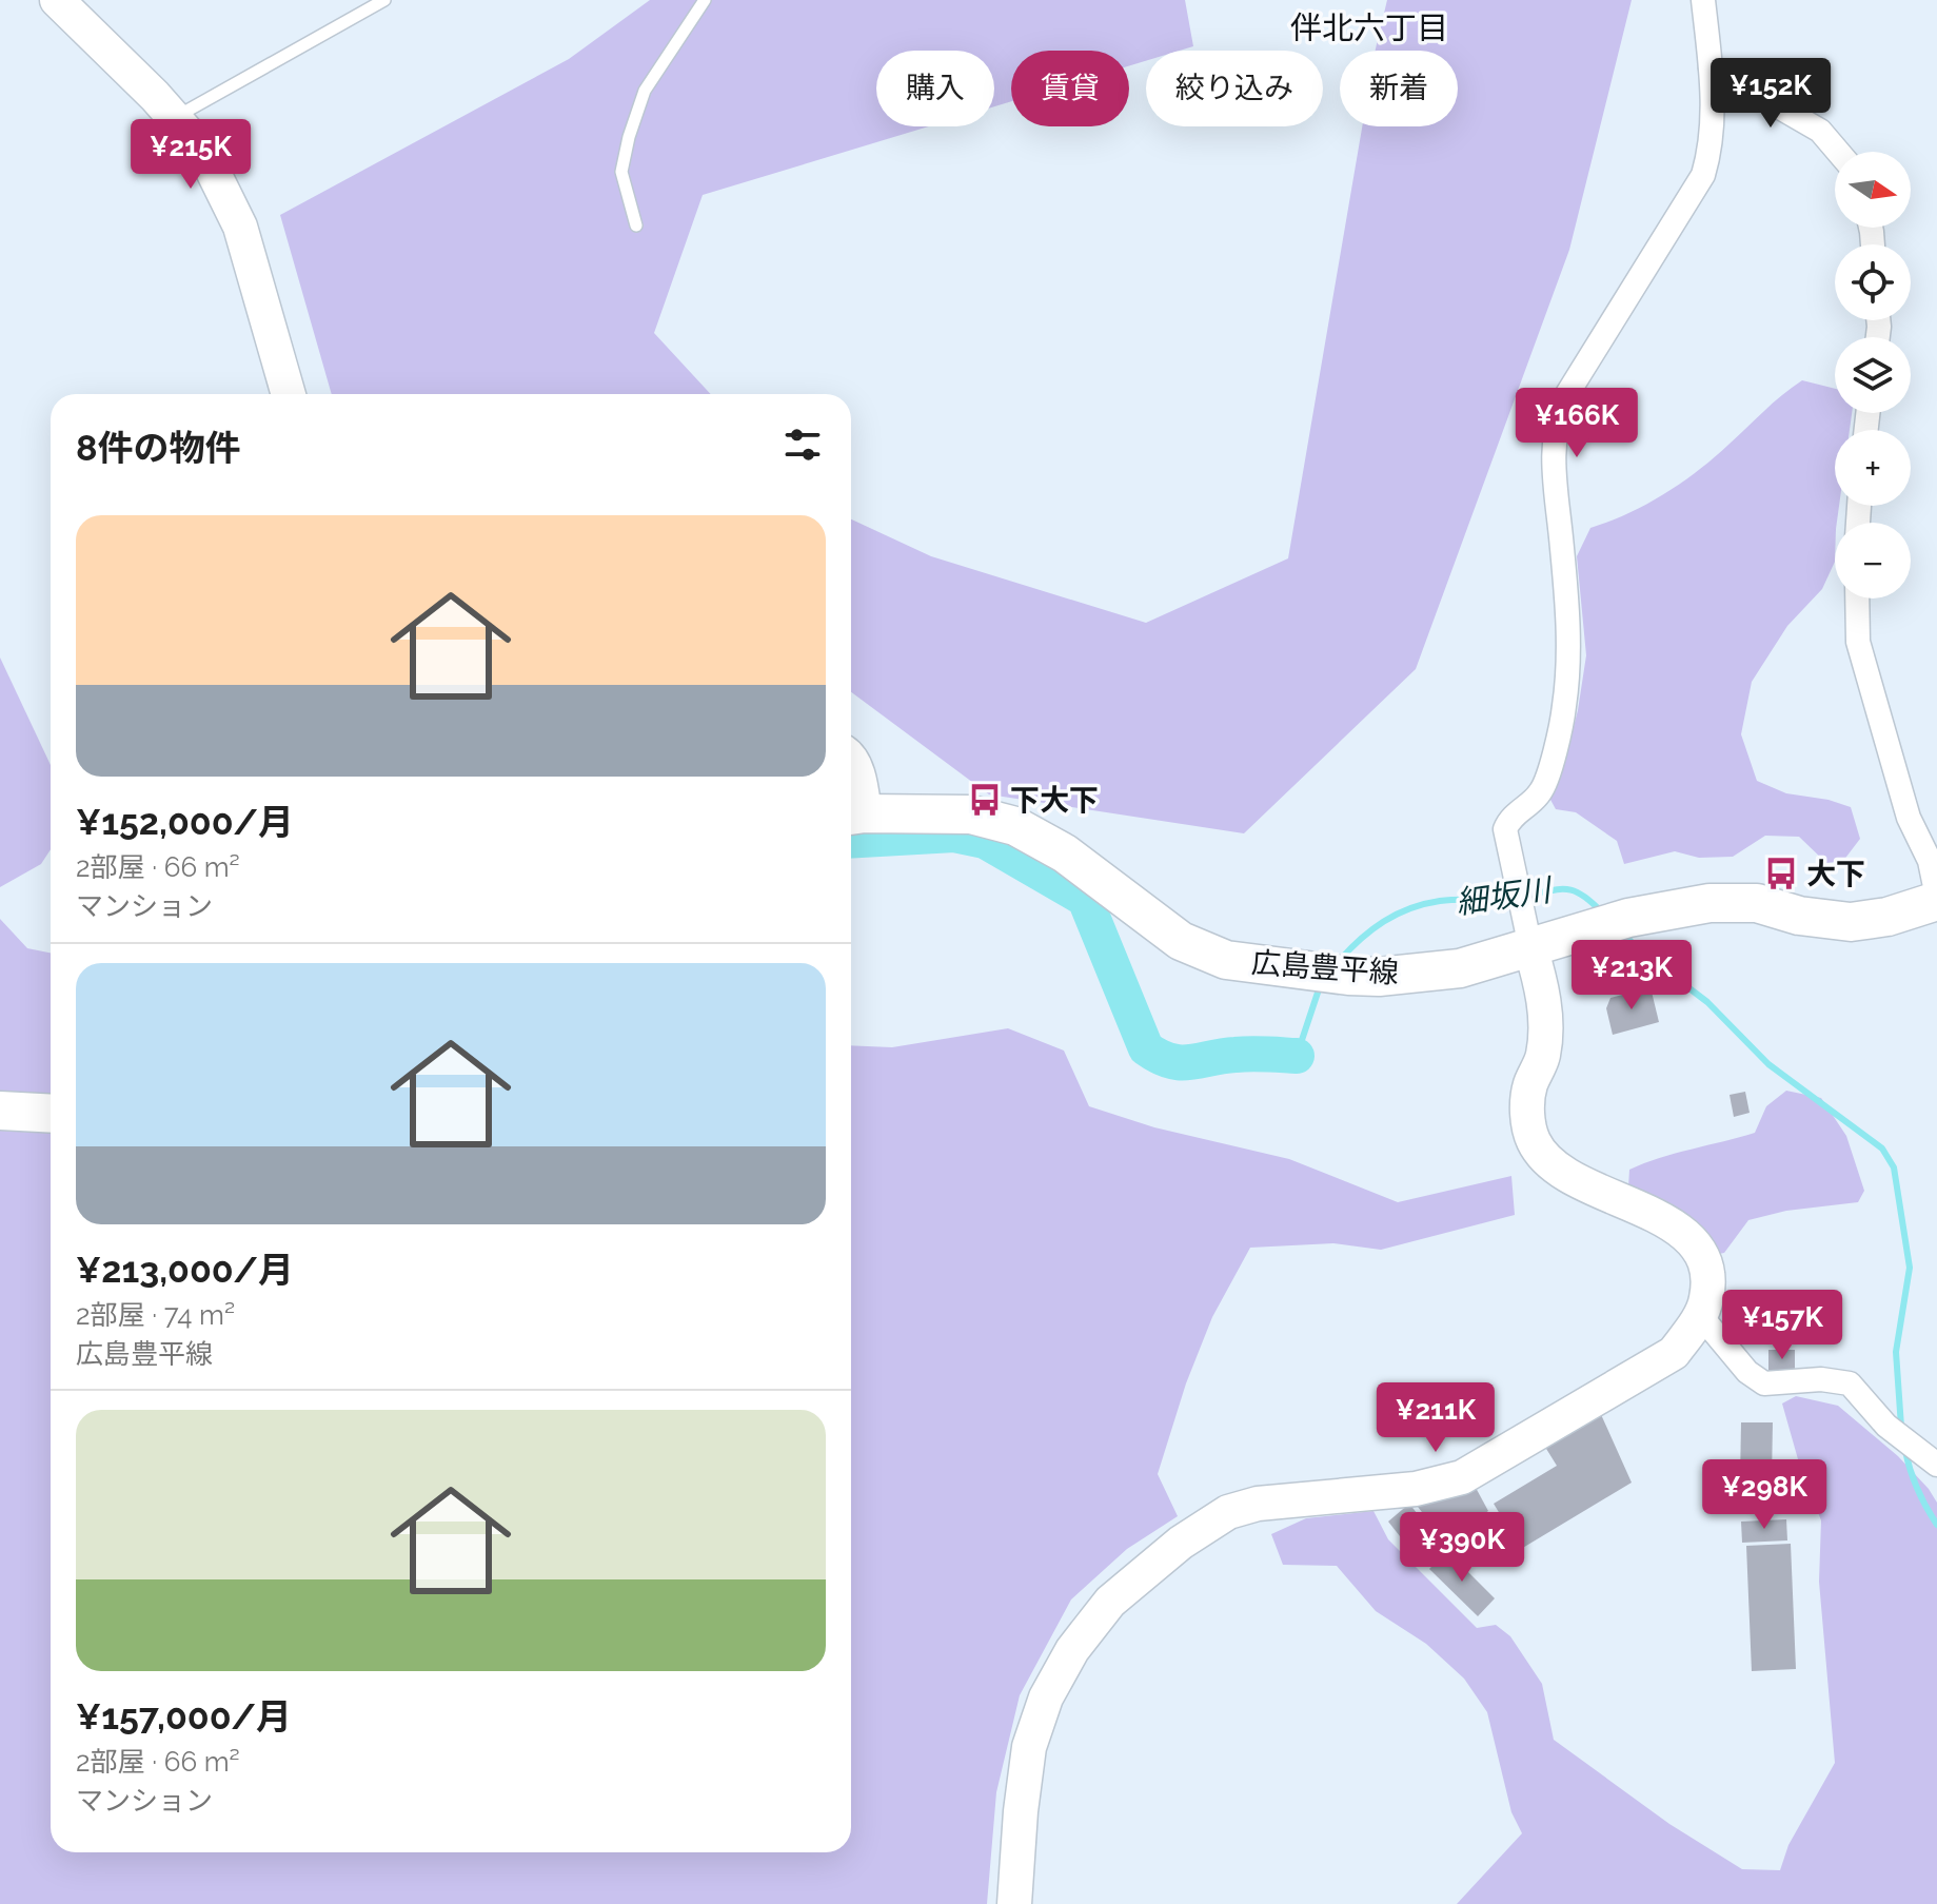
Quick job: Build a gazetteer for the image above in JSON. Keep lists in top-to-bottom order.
{
  "streets": {
    "main road": ["広島豊平線"]
  },
  "districts": ["伴北六丁目"],
  "water": ["細坂川"],
  "places": {
    "bus stop": ["下大下", "大下"]
  },
  "north": "right",
  "page": {
    "chip": [
      "購入",
      "賃貸",
      "絞り込み",
      "新着"
    ],
    "price": [
      "¥152K",
      "¥215K",
      "¥166K",
      "¥213K",
      "¥157K",
      "¥211K",
      "¥298K",
      "¥390K"
    ],
    "map_buttons": ["+", "−"],
    "heading": "8件の物件",
    "list": [
      {
        "name": "¥152,000/月",
        "note": "2部屋 · 66 m² · マンション"
      },
      {
        "name": "¥213,000/月",
        "note": "2部屋 · 74 m² · 広島豊平線"
      },
      {
        "name": "¥157,000/月",
        "note": "2部屋 · 66 m² · マンション"
      }
    ]
  }
}
